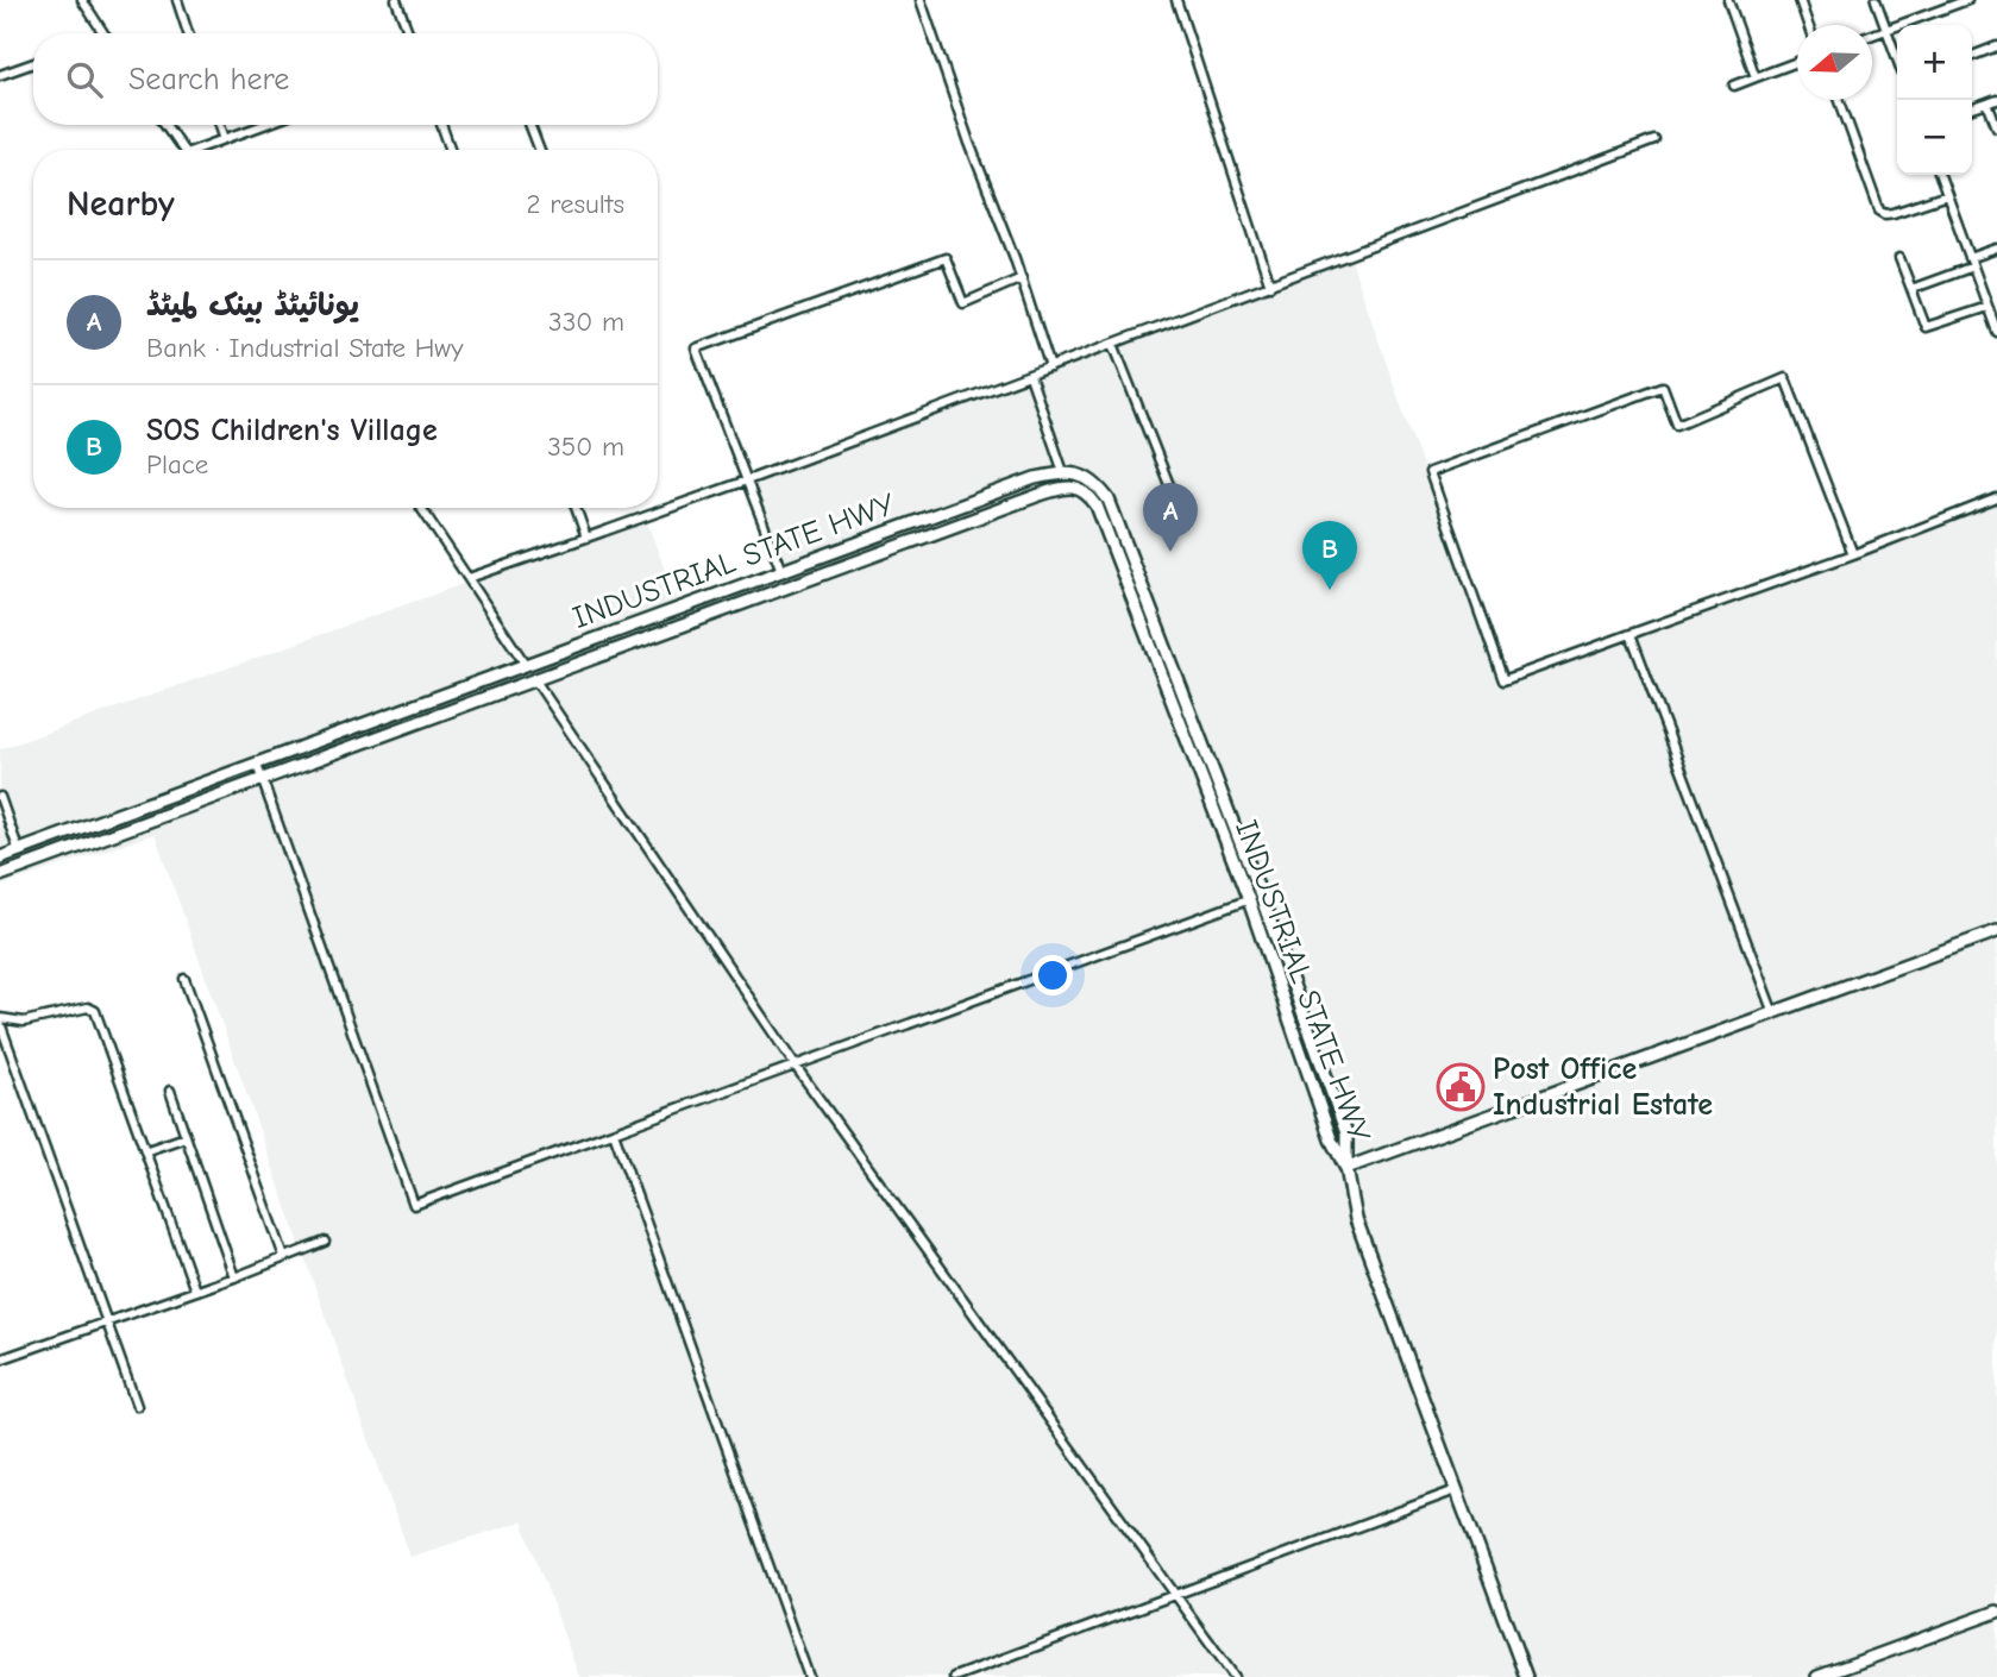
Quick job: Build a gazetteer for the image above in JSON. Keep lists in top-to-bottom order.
{
  "streets": {
    "main road": ["INDUSTRIAL STATE HWY"]
  },
  "places": {
    "public building": ["Post Office Industrial Estate"]
  },
  "north": "left",
  "page": {
    "map_buttons": ["+", "−"],
    "search": "Search here",
    "heading": ["Nearby", "2 results"],
    "list": [
      {
        "mark": "A",
        "name": "یونائیٹڈ بینک لمیٹڈ",
        "note": "Bank · Industrial State Hwy",
        "value": "330 m"
      },
      {
        "mark": "B",
        "name": "SOS Children's Village",
        "note": "Place",
        "value": "350 m"
      }
    ],
    "pins": ["A", "B"]
  }
}
